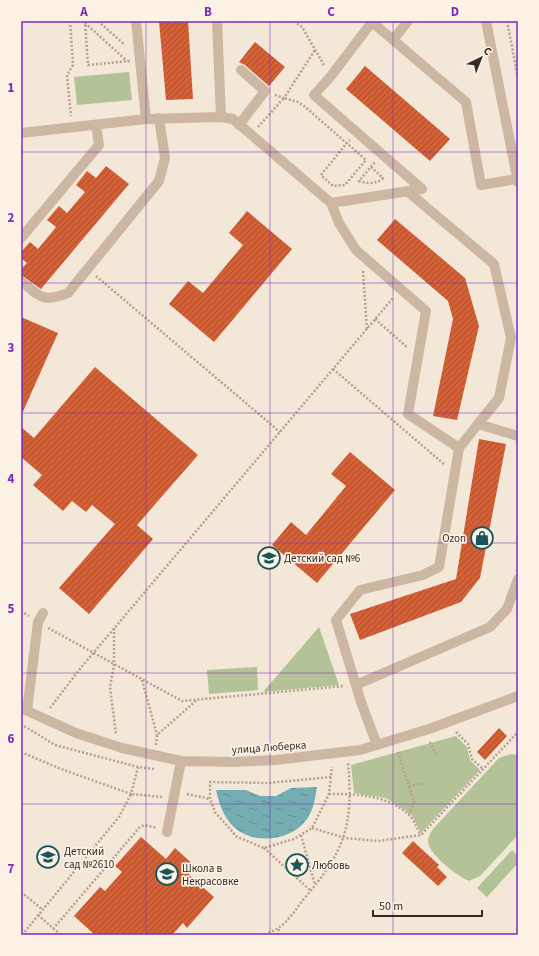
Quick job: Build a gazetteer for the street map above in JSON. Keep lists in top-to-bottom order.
{
  "streets": {
    "street": ["улица Люберка"]
  },
  "places": {
    "shop": ["Ozon"],
    "school or university": ["Детский сад №6", "Детский сад №2610", "Школа в Некрасовке"],
    "place": ["Любовь"]
  },
  "scale_bar": "50 m",
  "north": "top right",
  "grid": {
    "columns": [
      "A",
      "B",
      "C",
      "D"
    ],
    "rows": [
      "1",
      "2",
      "3",
      "4",
      "5",
      "6",
      "7"
    ]
  }
}
